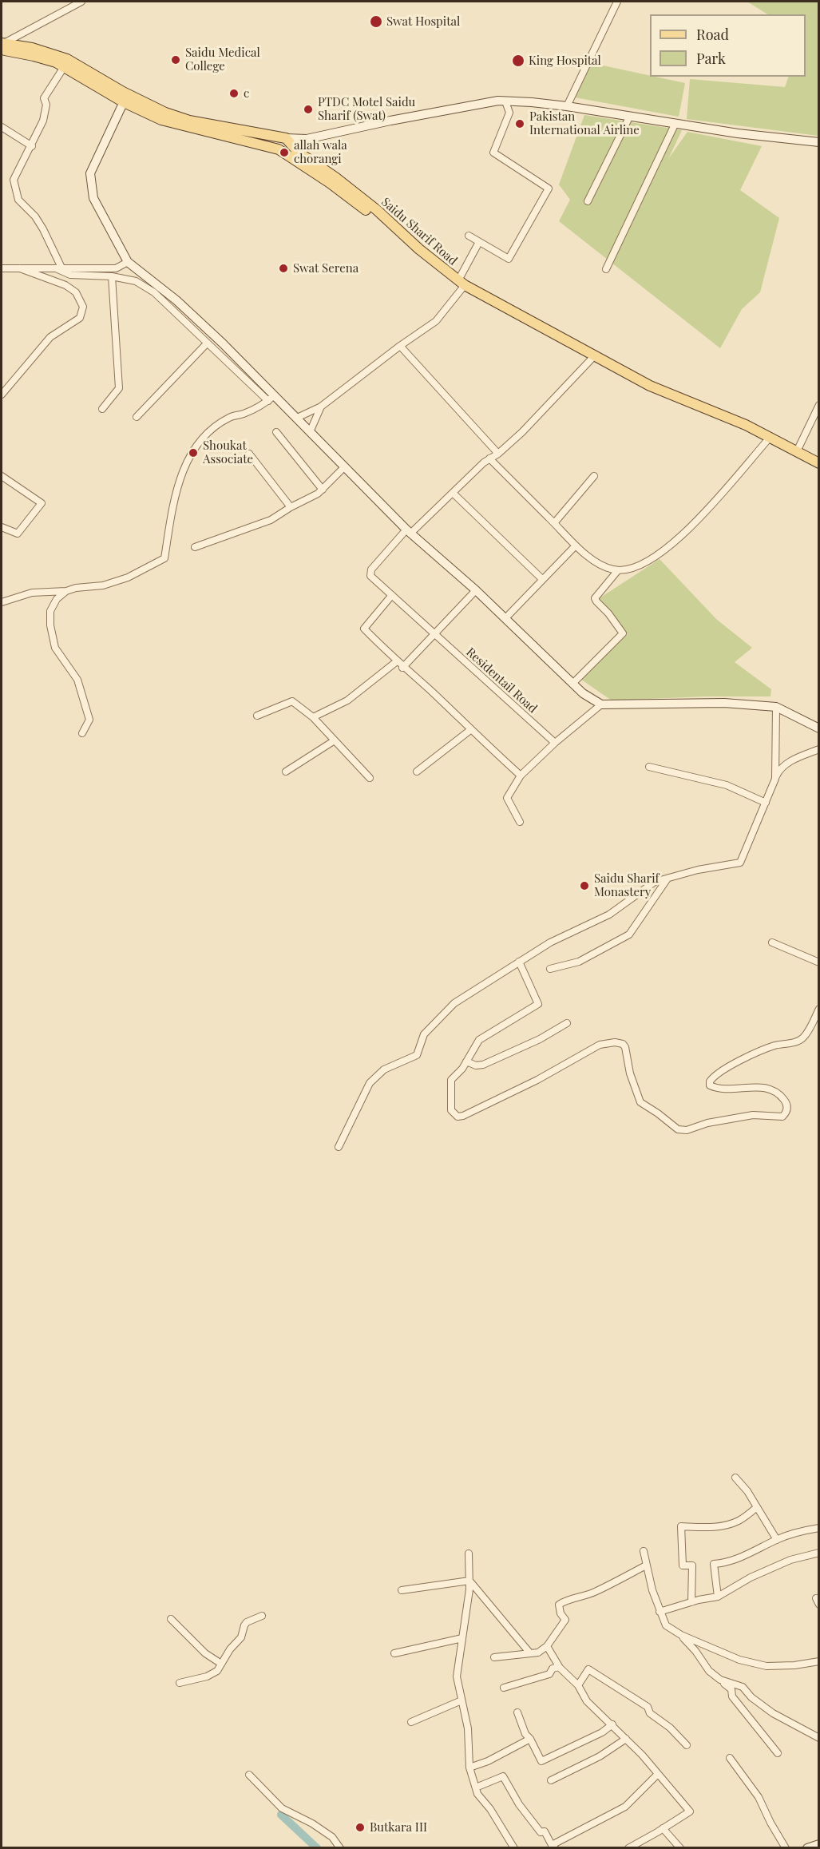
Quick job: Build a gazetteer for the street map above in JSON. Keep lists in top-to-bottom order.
{
  "streets": {
    "main road": ["Saidu Sharif Road"],
    "street": ["Residentail Road"]
  },
  "places": [
    "Swat Hospital",
    "Saidu Medical College",
    "King Hospital",
    "c",
    "PTDC Motel Saidu Sharif (Swat)",
    "Pakistan International Airline",
    "allah wala chorangi",
    "Swat Serena",
    "Shoukat Associate",
    "Saidu Sharif Monastery",
    "Butkara III"
  ],
  "legend": ["Road", "Park"]
}
